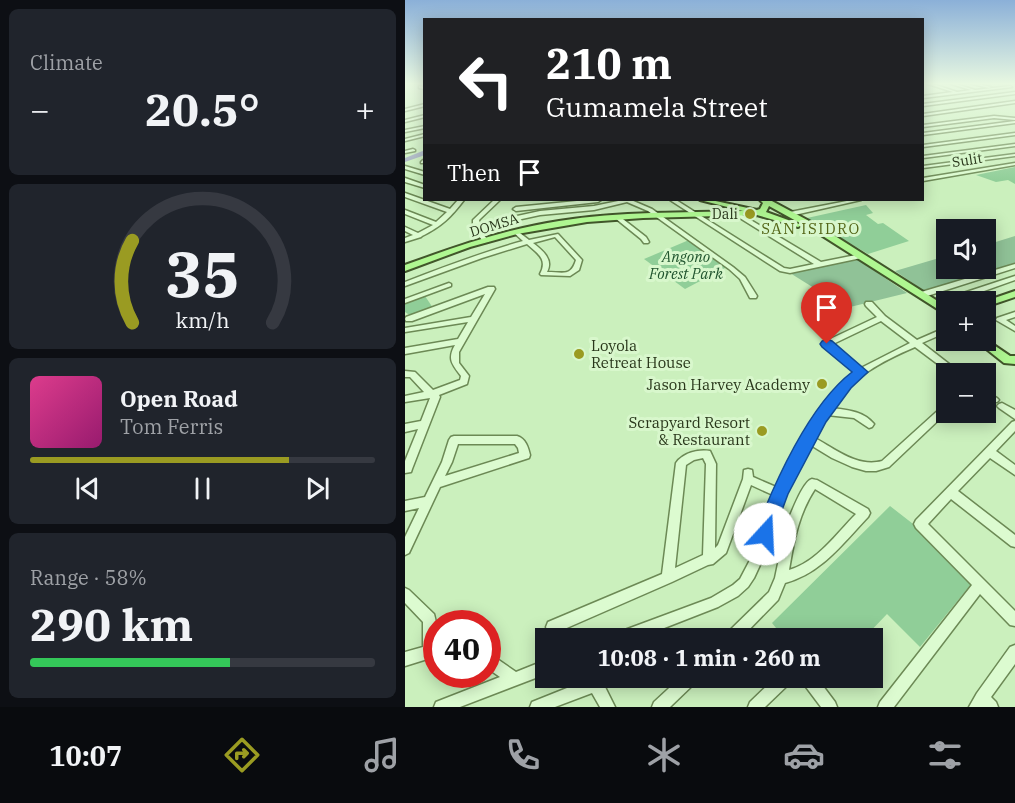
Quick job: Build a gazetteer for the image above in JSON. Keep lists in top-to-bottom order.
{
  "streets": {
    "main road": ["DOMSA"],
    "street": ["Sulit"]
  },
  "districts": ["SAN ISIDRO"],
  "parks": ["Angono Forest Park"],
  "places": [
    "Dali",
    "Loyola Retreat House",
    "Jason Harvey Academy",
    "Scrapyard Resort & Restaurant"
  ],
  "page": {
    "tile": [
      "Climate",
      ["Range · 58%", "290 km"]
    ],
    "turn": ["210 m", "Gumamela Street"],
    "heat": ["−", "20.5°", "+"],
    "then": "Then",
    "map_buttons": ["+", "−"],
    "song": ["Open Road", "Tom Ferris"],
    "limit": "40",
    "trip": "10:08 · 1 min · 260 m",
    "tabs": "10:07",
    "gauge": ["35", "km/h"]
  }
}
